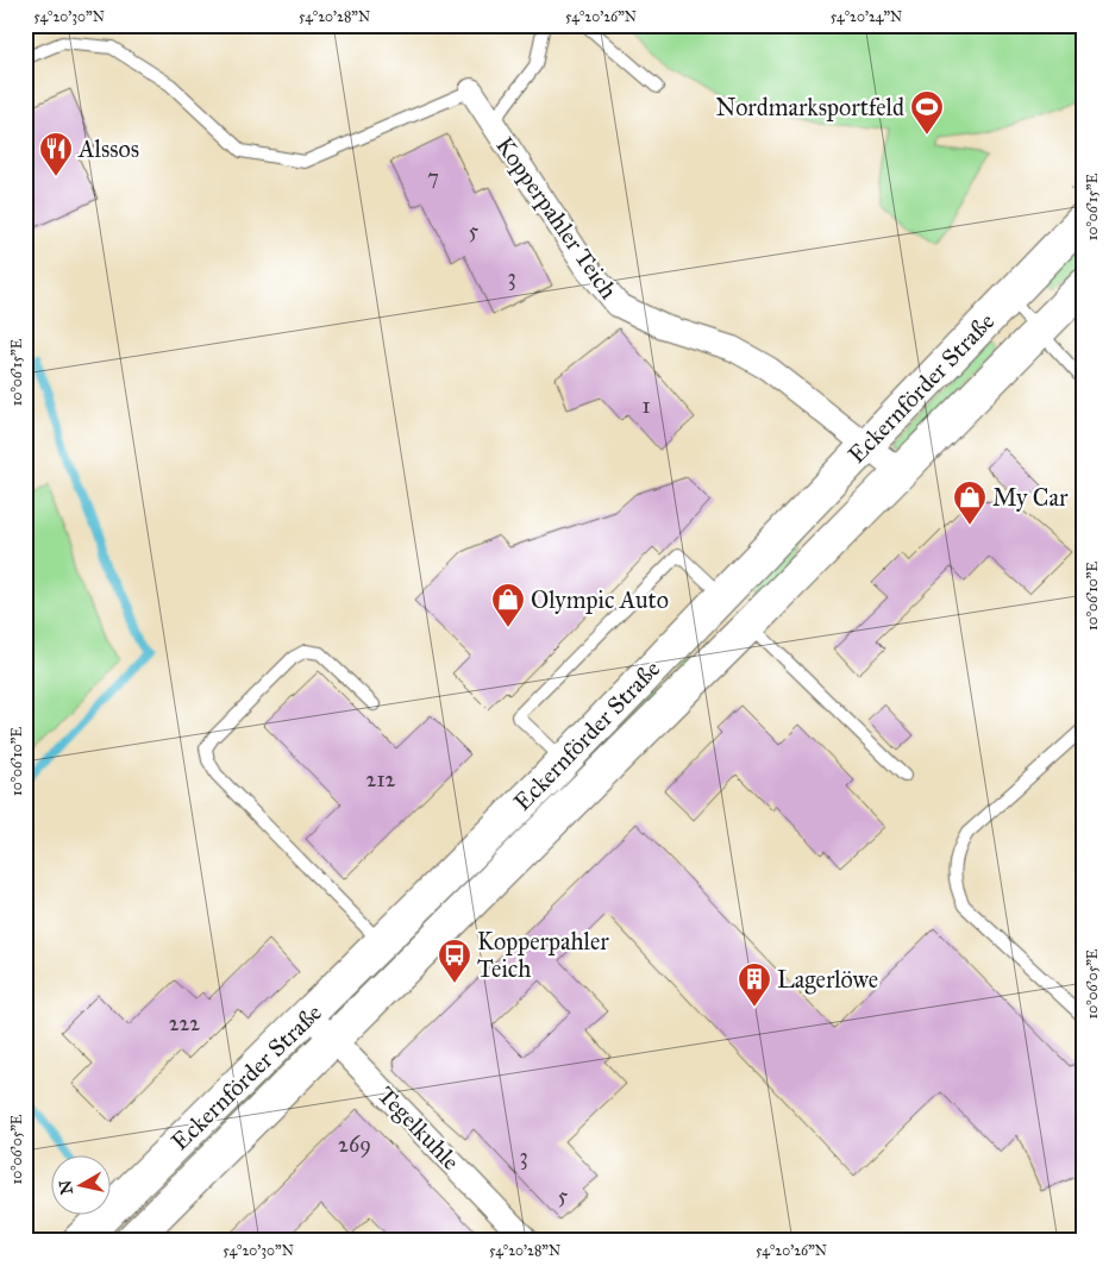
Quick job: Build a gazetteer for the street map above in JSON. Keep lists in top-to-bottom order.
{
  "streets": {
    "main road": ["Eckernförder Straße"],
    "street": ["Kopperpahler Teich", "Tegelkuhle"]
  },
  "crossings": [
    ["Kopperpahler Teich", "Eckernförder Straße"],
    ["Eckernförder Straße", "Tegelkuhle"]
  ],
  "places": {
    "sports": ["Nordmarksportfeld"],
    "restaurant": ["Alssos"],
    "shop": ["My Car", "Olympic Auto"],
    "bus stop": ["Kopperpahler Teich"],
    "building": ["Lagerlöwe"]
  },
  "house_numbers": [
    "7",
    "5",
    "3",
    "1",
    "212",
    "222",
    "269",
    "3",
    "5"
  ],
  "north": "left",
  "coordinates": [
    "54°20'30\"N",
    "54°20'28\"N",
    "54°20'26\"N",
    "54°20'24\"N",
    "10°06'15\"E",
    "10°06'10\"E",
    "10°06'05\"E"
  ]
}
